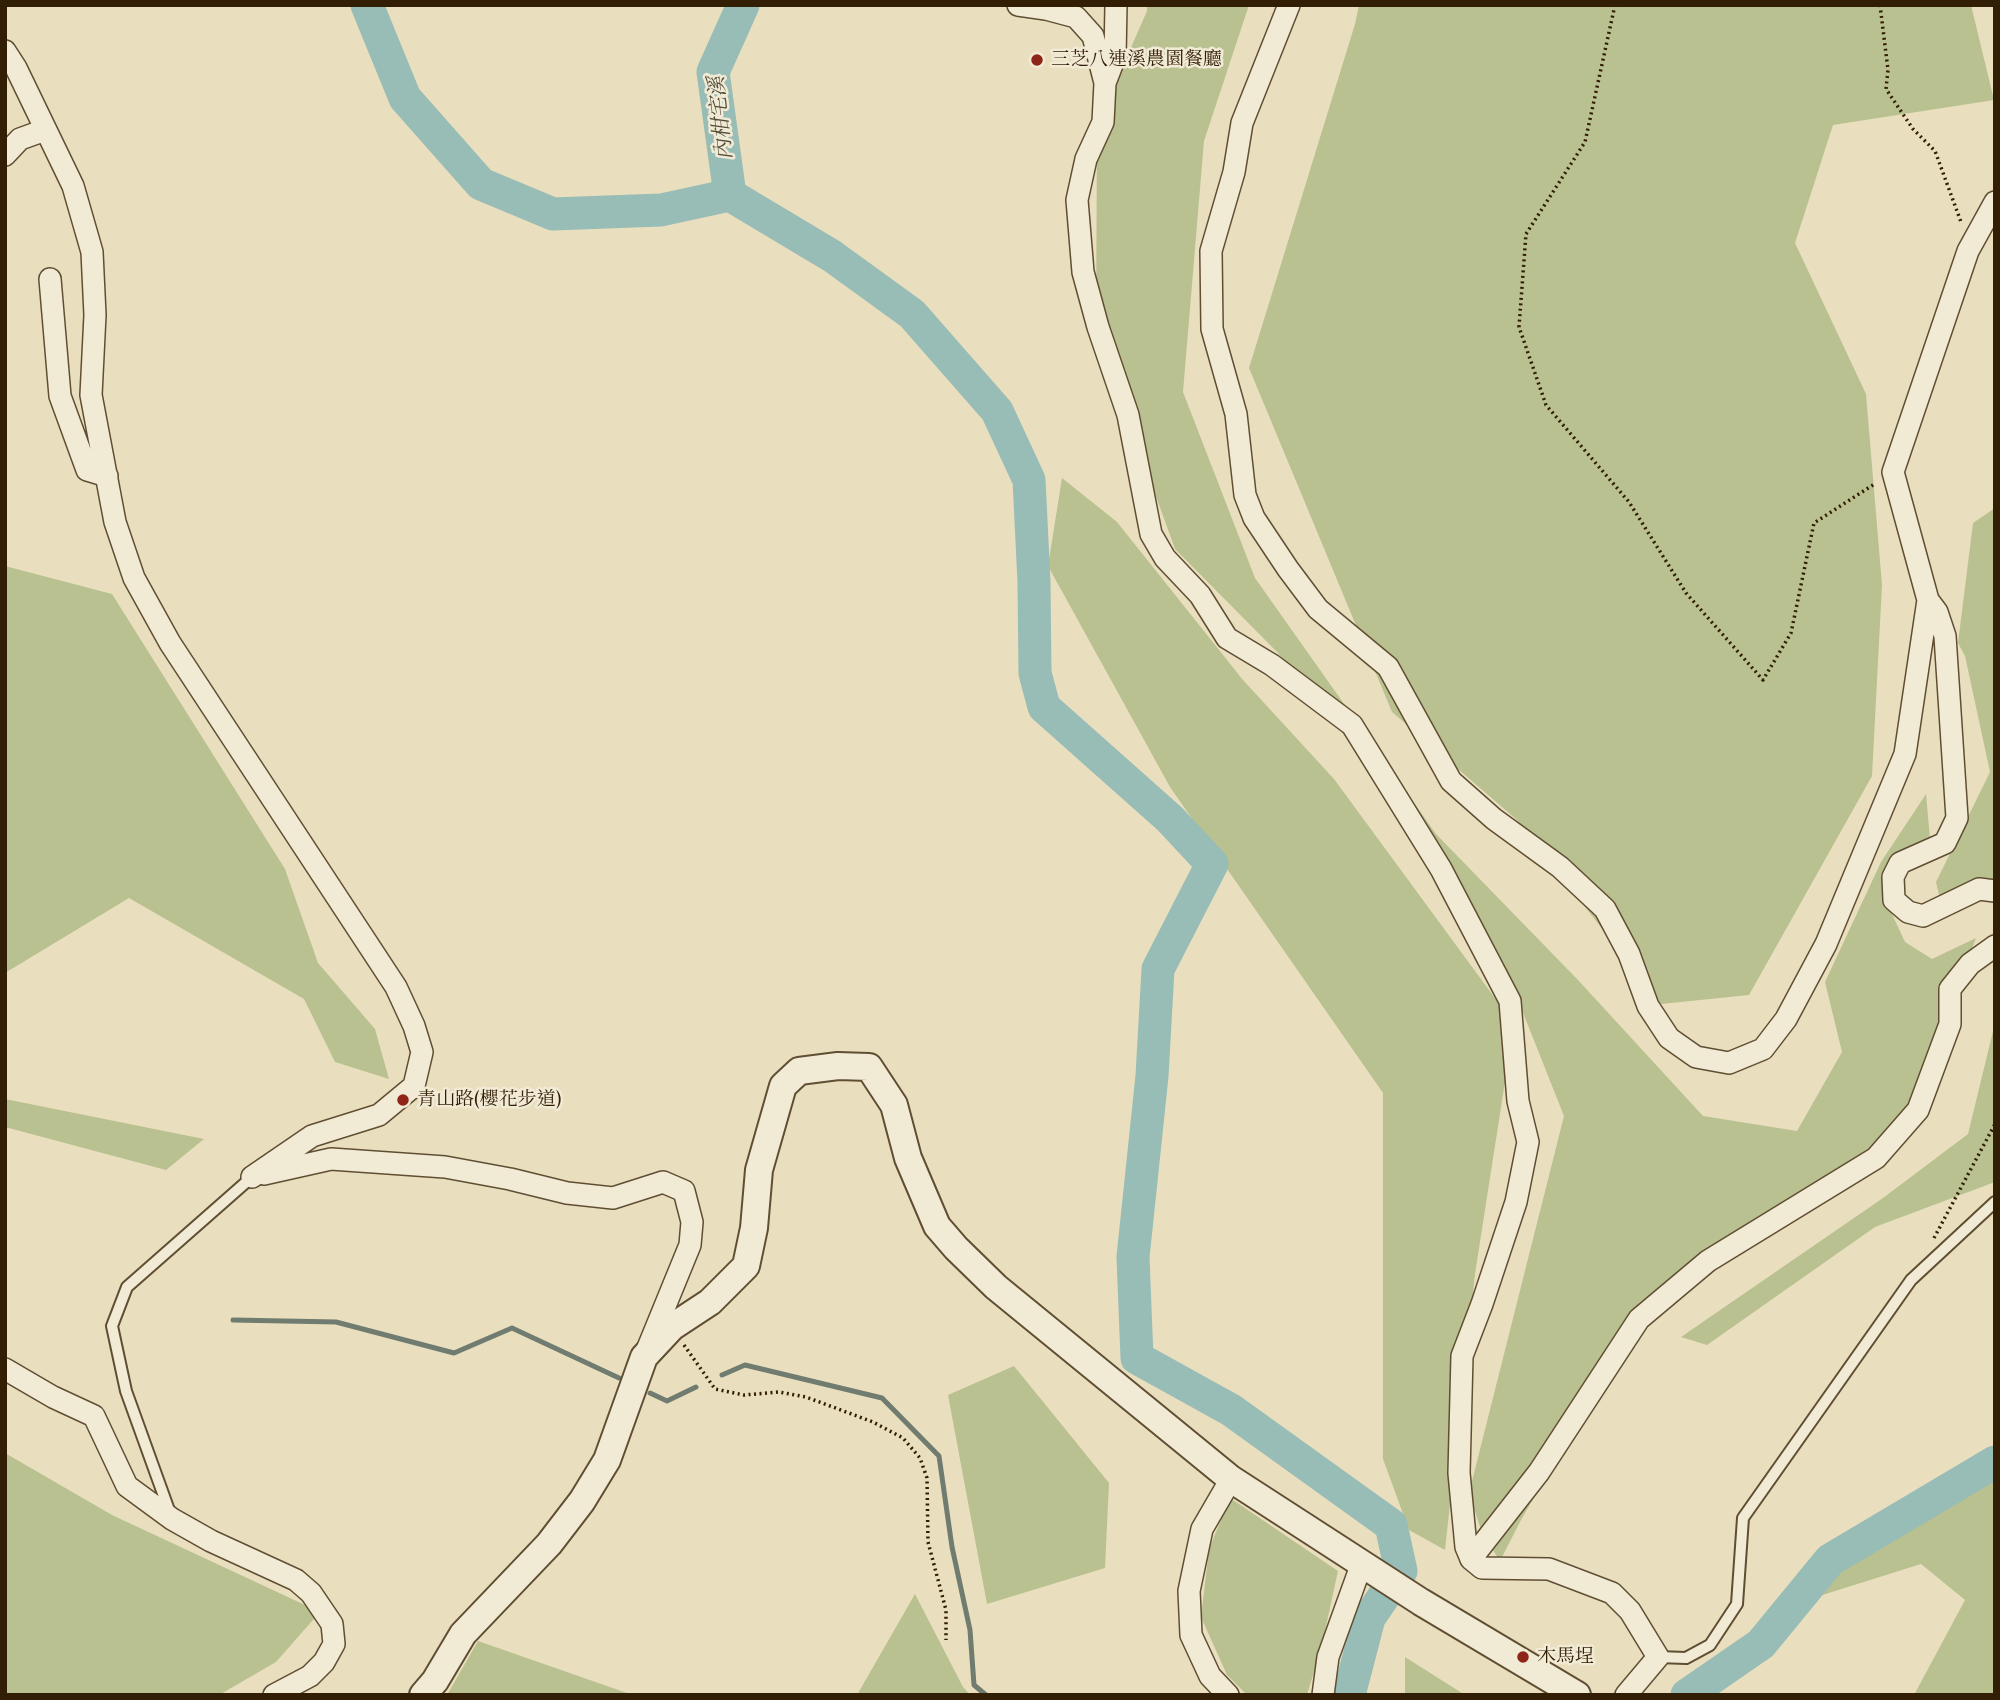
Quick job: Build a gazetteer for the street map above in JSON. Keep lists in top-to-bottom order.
{
  "water": ["內柑宅溪"],
  "places": ["三芝八連溪農園餐廳", "青山路(櫻花步道)", "木馬埕"]
}
